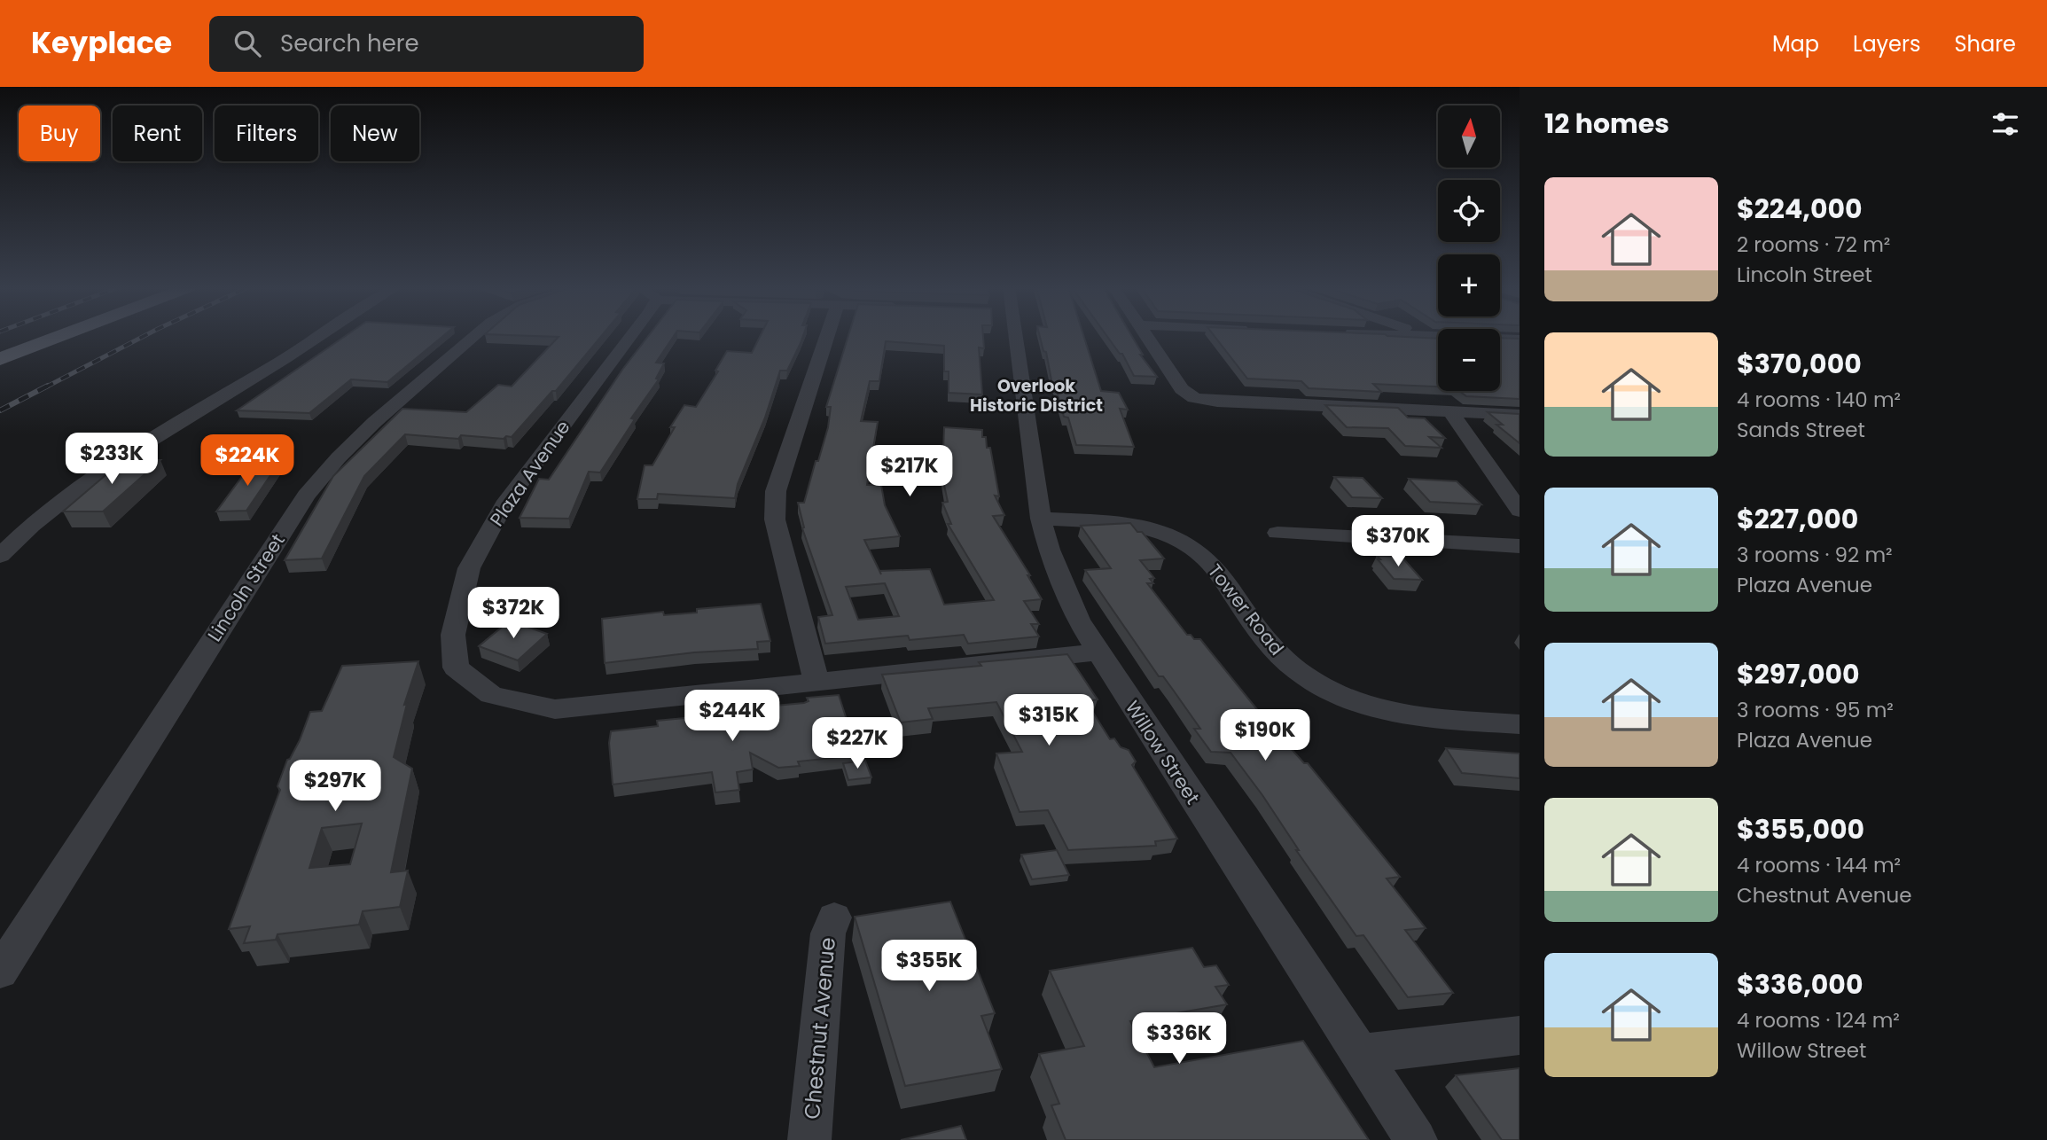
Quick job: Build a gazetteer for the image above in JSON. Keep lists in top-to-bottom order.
{
  "streets": {
    "street": [
      "Plaza Avenue",
      "Lincoln Street",
      "Tower Road",
      "Willow Street",
      "Chestnut Avenue"
    ]
  },
  "crossings": [
    ["Plaza Avenue", "Willow Street"],
    ["Tower Road", "Willow Street"]
  ],
  "districts": ["Overlook Historic District"],
  "north": "top",
  "page": {
    "header": "Keyplace",
    "search": "Search here",
    "nav": ["Map", "Layers", "Share"],
    "heading": "12 homes",
    "map_buttons": ["+", "−"],
    "chip": [
      "Buy",
      "Rent",
      "Filters",
      "New"
    ],
    "list": [
      {
        "name": "$224,000",
        "note": "2 rooms · 72 m² · Lincoln Street"
      },
      {
        "name": "$370,000",
        "note": "4 rooms · 140 m² · Sands Street"
      },
      {
        "name": "$227,000",
        "note": "3 rooms · 92 m² · Plaza Avenue"
      },
      {
        "name": "$297,000",
        "note": "3 rooms · 95 m² · Plaza Avenue"
      },
      {
        "name": "$355,000",
        "note": "4 rooms · 144 m² · Chestnut Avenue"
      },
      {
        "name": "$336,000",
        "note": "4 rooms · 124 m² · Willow Street"
      }
    ],
    "price": [
      "$233K",
      "$224K",
      "$217K",
      "$370K",
      "$372K",
      "$244K",
      "$315K",
      "$190K",
      "$227K",
      "$297K",
      "$355K",
      "$336K"
    ]
  }
}
